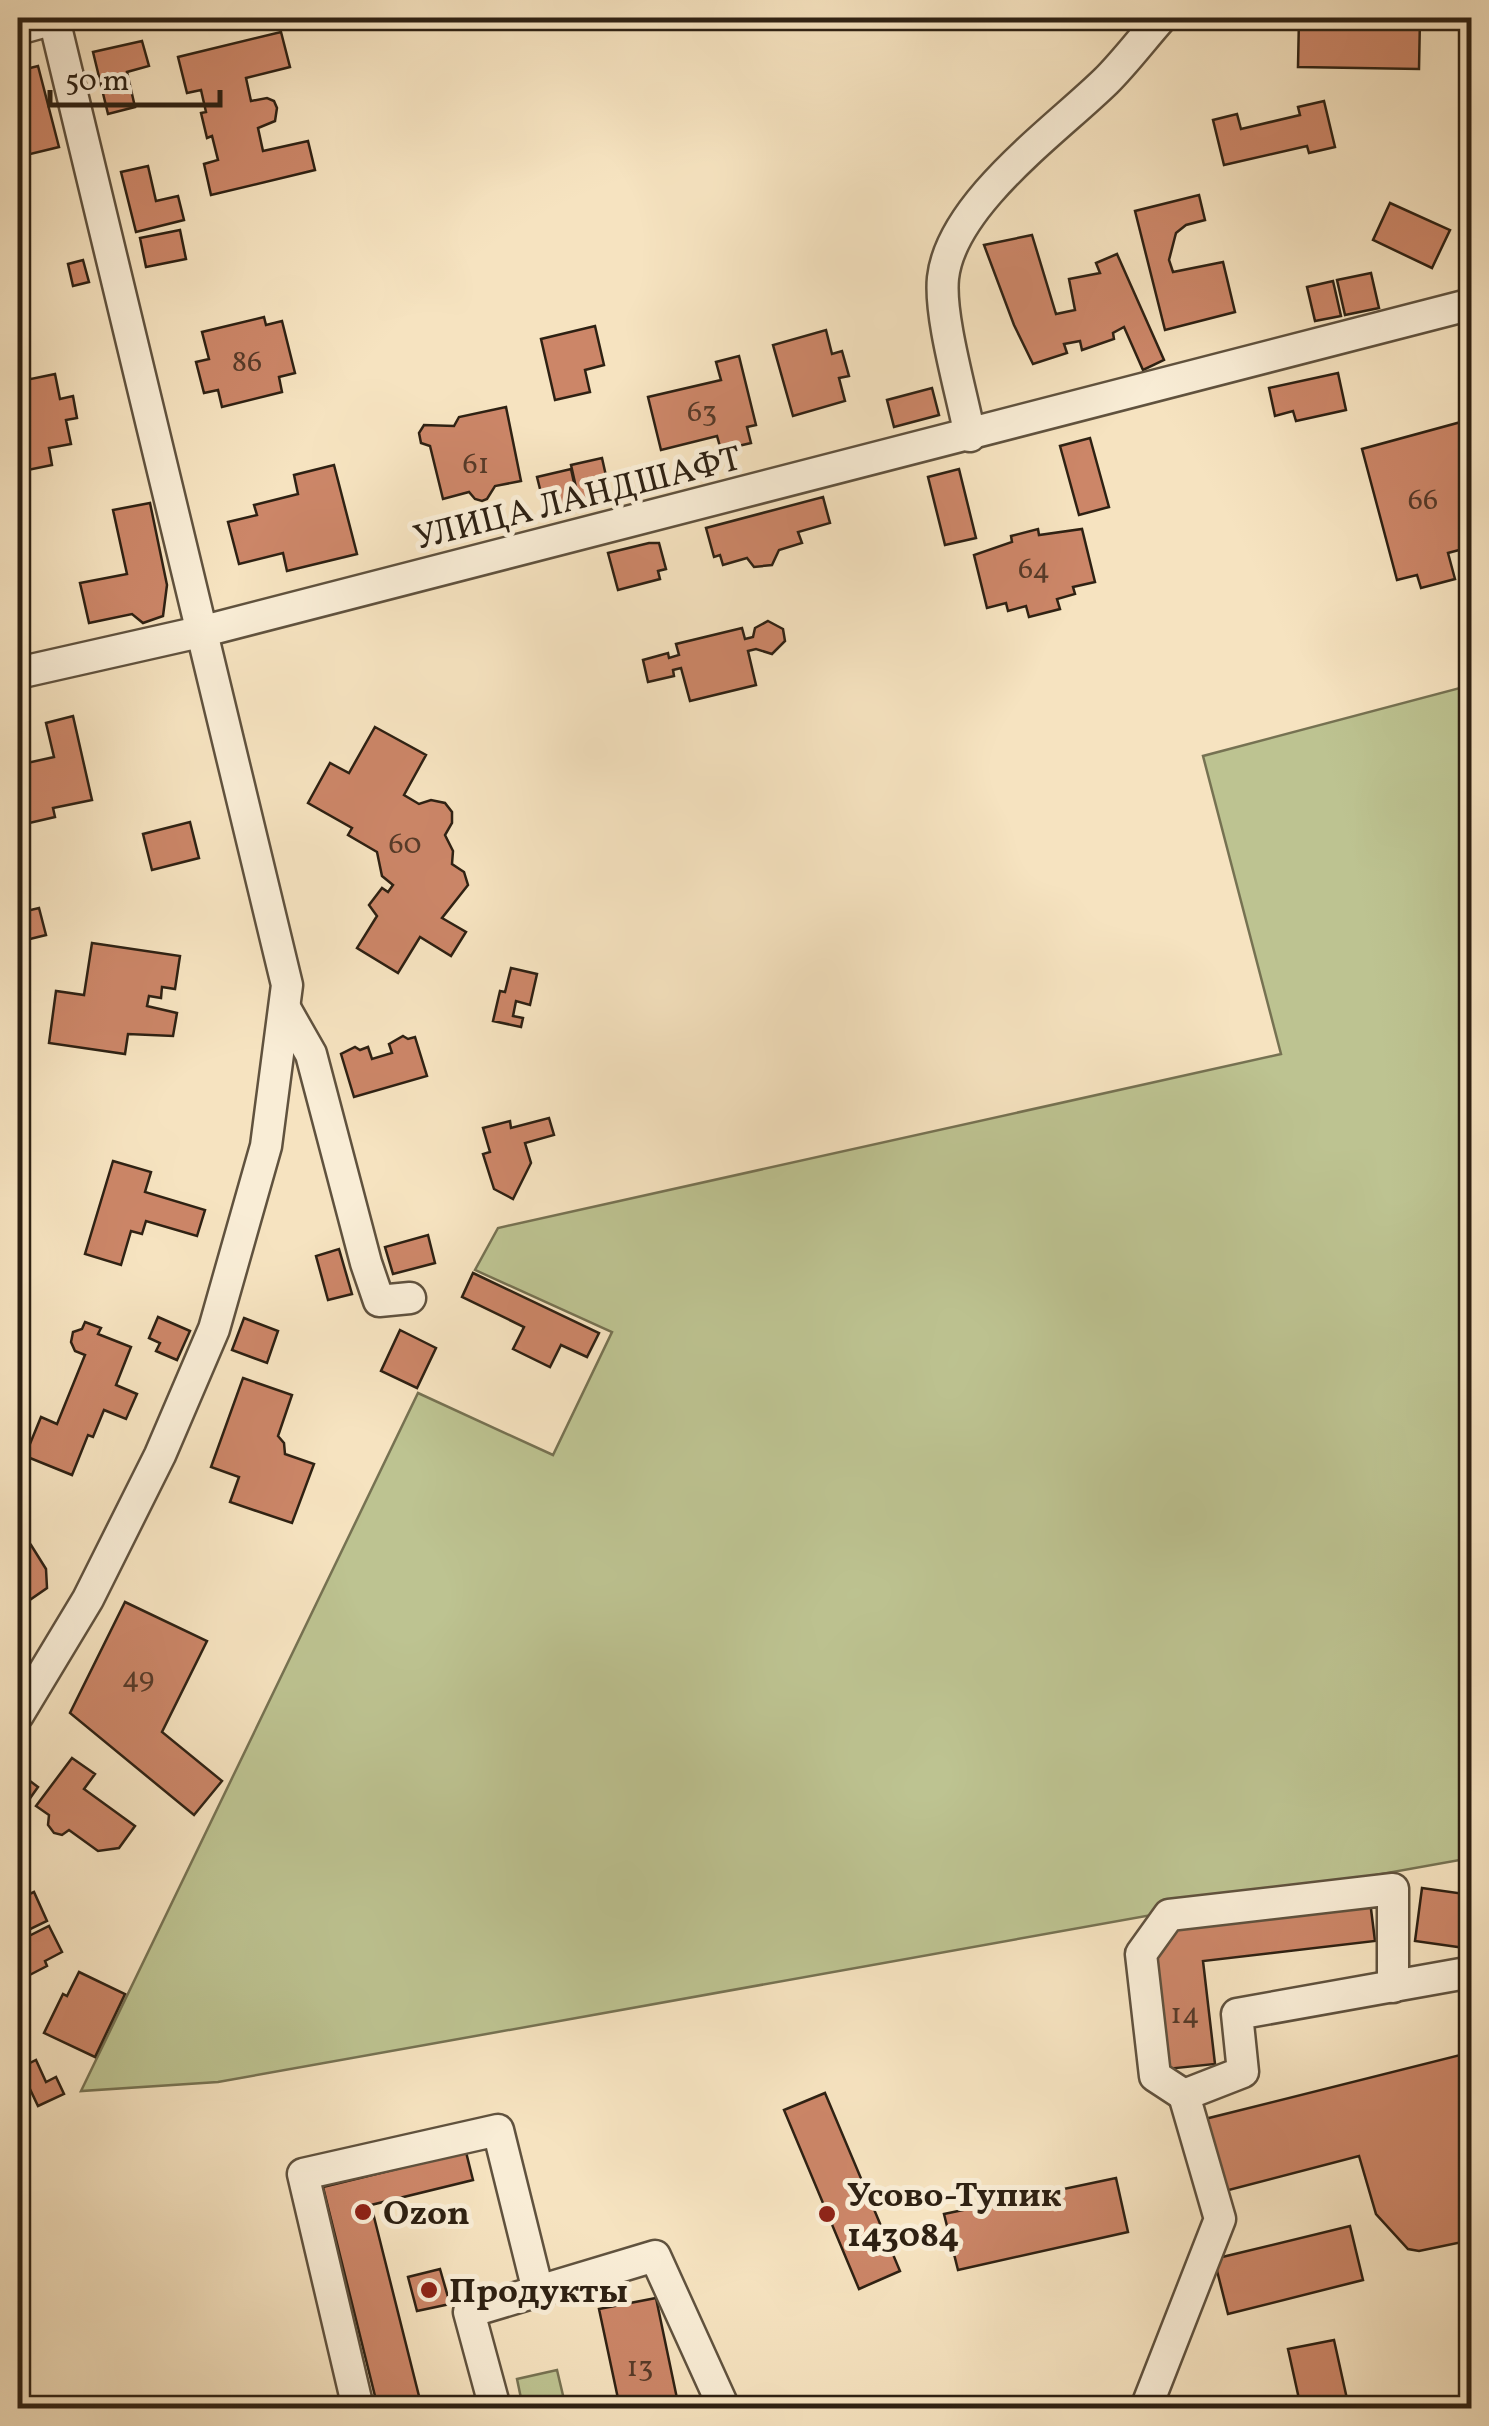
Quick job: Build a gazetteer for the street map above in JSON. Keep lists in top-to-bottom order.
{
  "streets": {
    "street": ["УЛИЦА ЛАНДШАФТ"]
  },
  "places": ["Ozon", "Усово-Тупик 143084", "Продукты"],
  "house_numbers": [
    "86",
    "63",
    "61",
    "66",
    "64",
    "60",
    "49",
    "14",
    "13"
  ],
  "scale_bar": "50 m"
}
